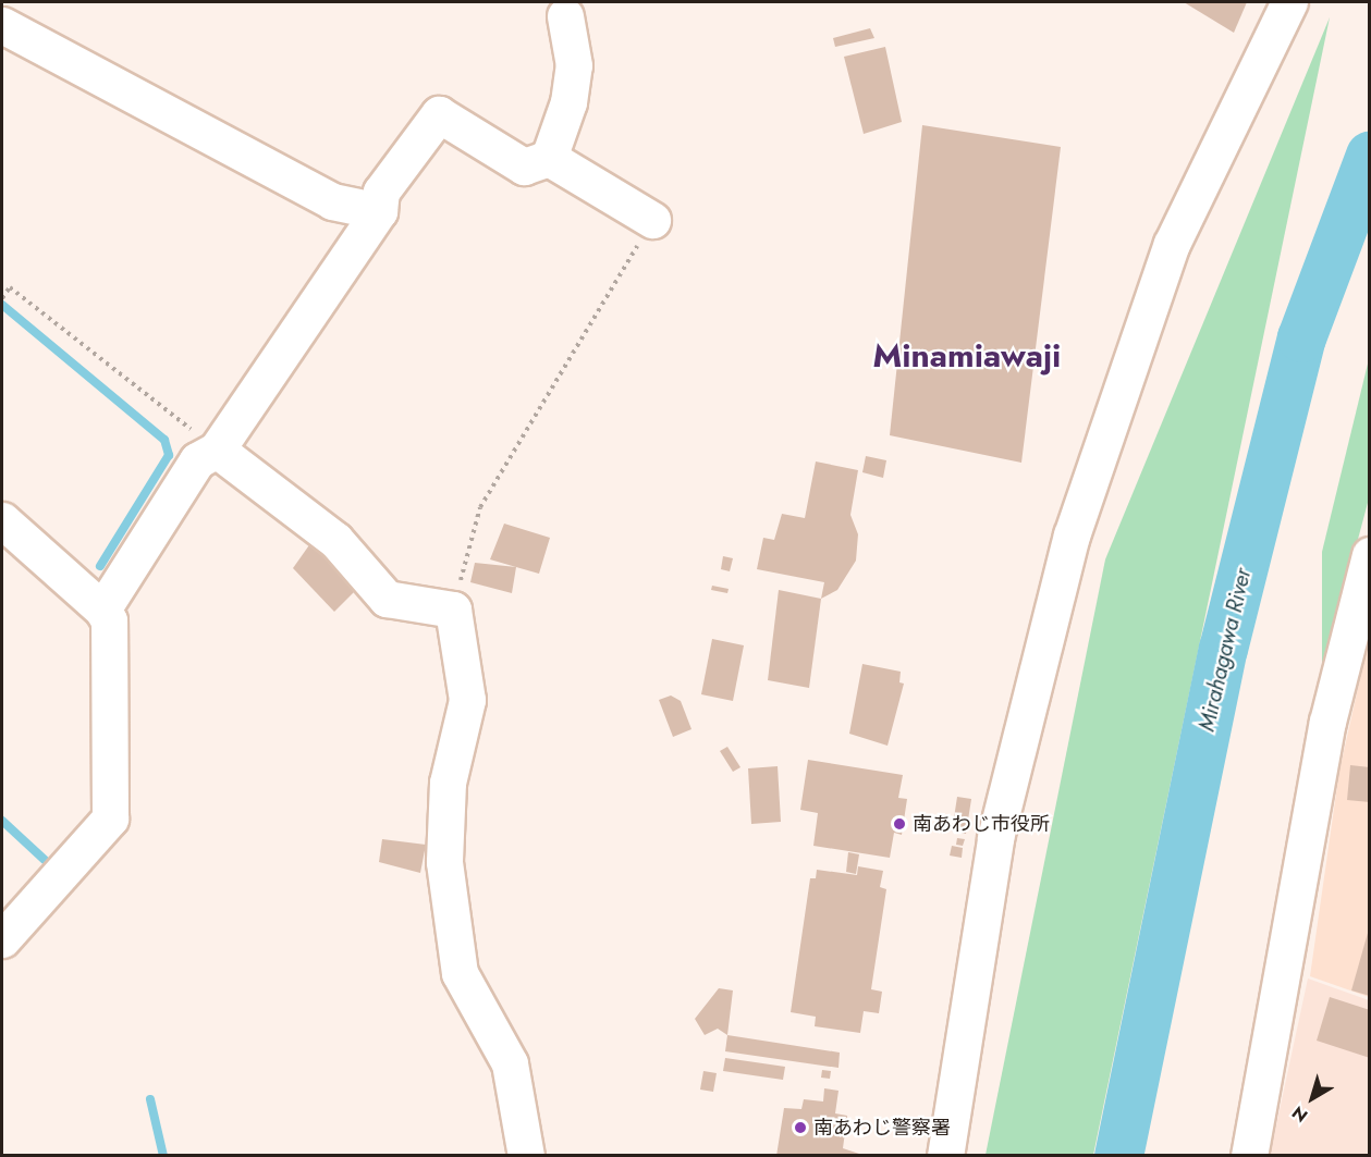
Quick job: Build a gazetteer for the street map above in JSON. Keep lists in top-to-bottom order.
{
  "districts": ["Minamiawaji"],
  "water": ["Mirahagawa River"],
  "places": ["南あわじ市役所", "南あわじ警察署"],
  "north": "bottom left"
}
